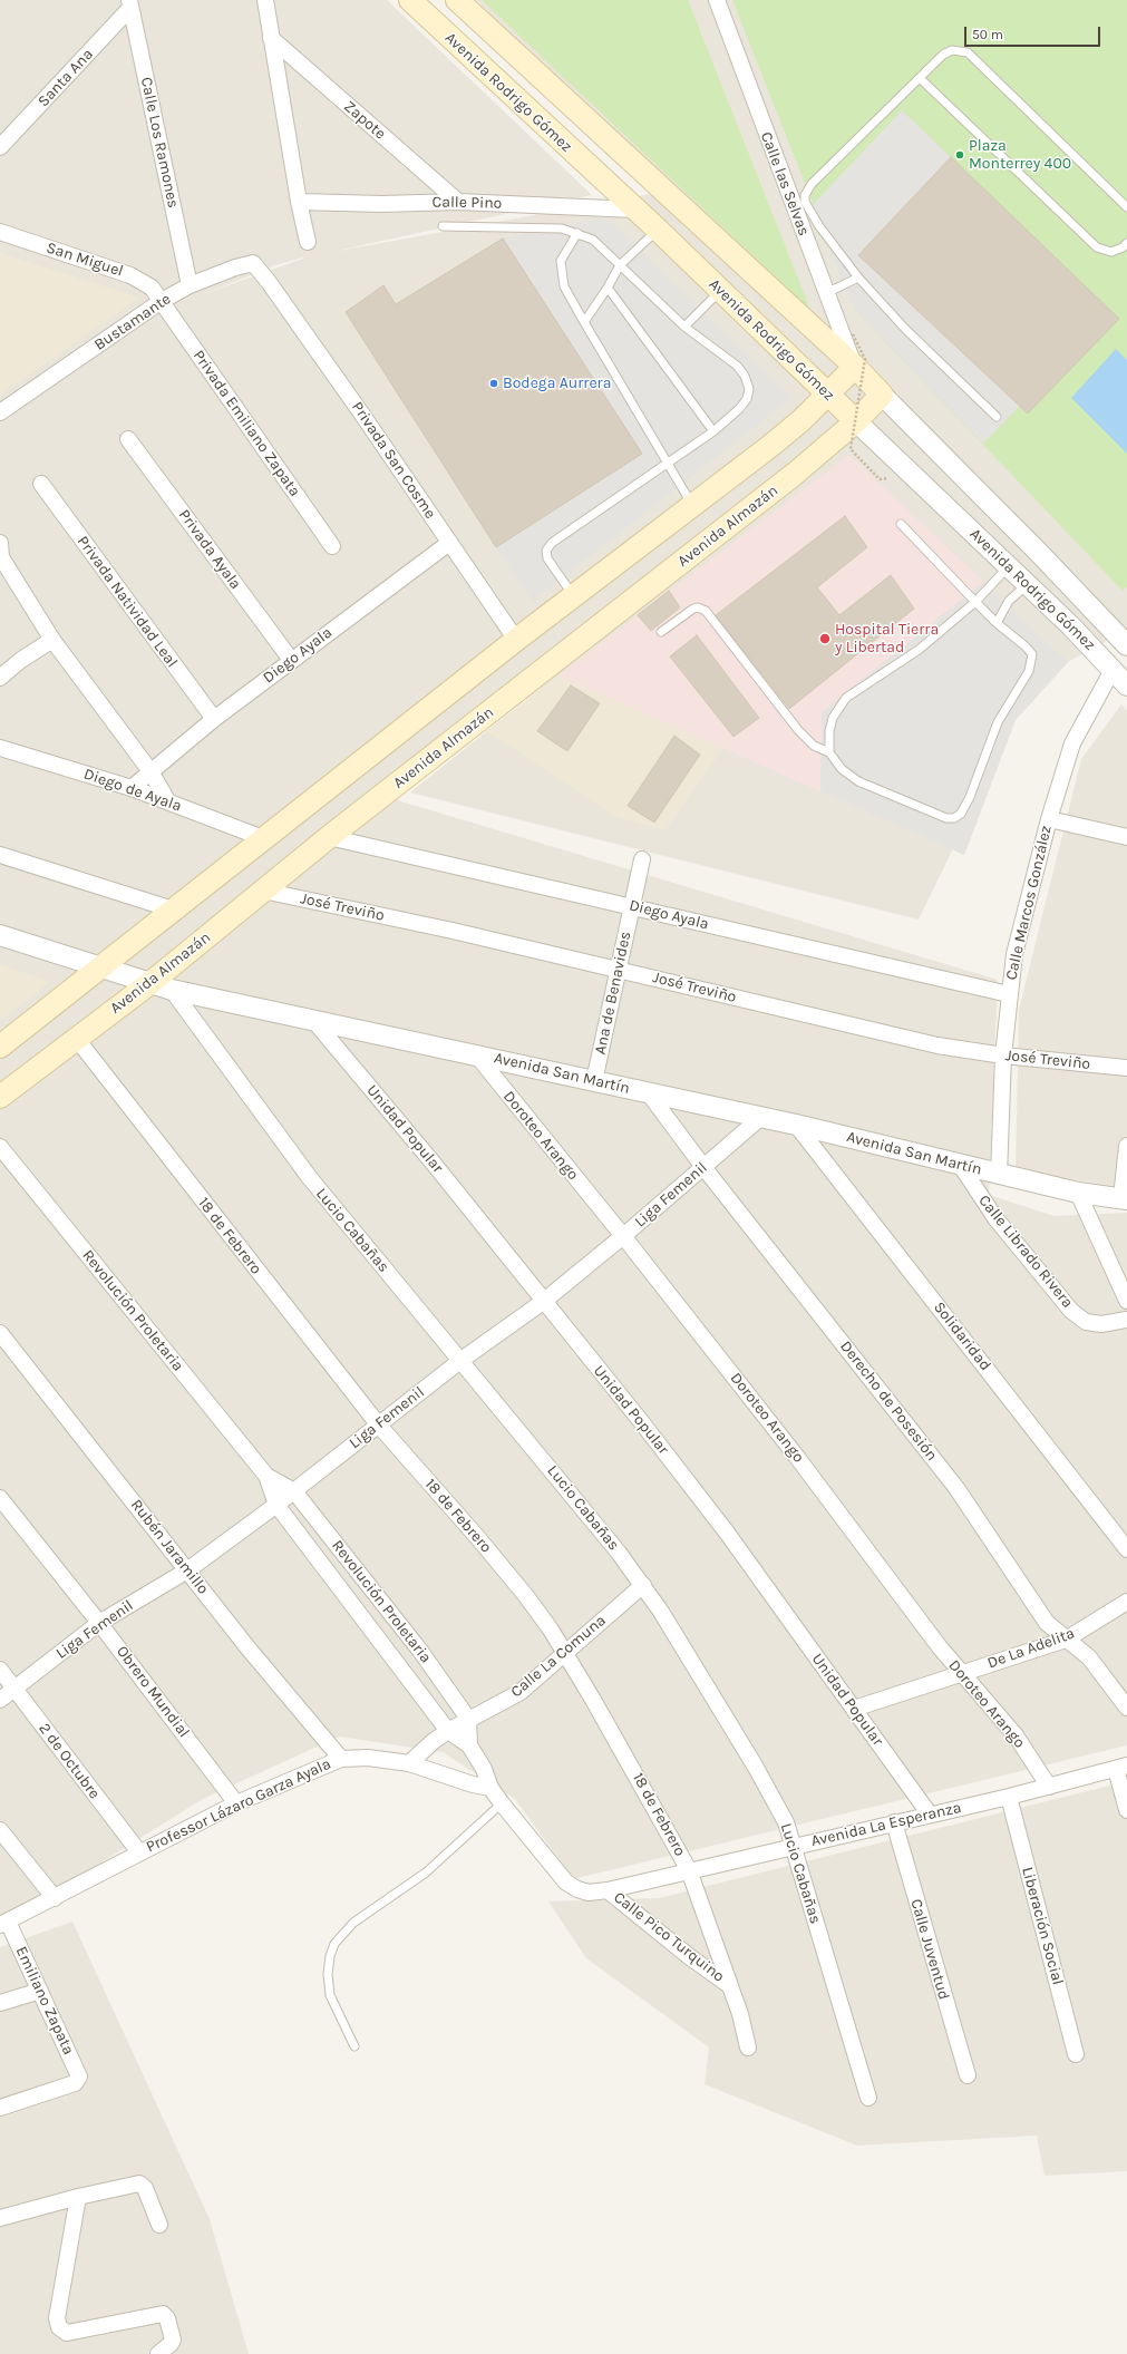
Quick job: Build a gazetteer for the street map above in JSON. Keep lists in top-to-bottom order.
{
  "streets": {
    "main road": ["Avenida Rodrigo Gómez", "Avenida Almazán"],
    "street": [
      "Santa Ana",
      "Zapote",
      "Calle Los Ramones",
      "Calle las Selvas",
      "Calle Pino",
      "San Miguel",
      "Bustamante",
      "Privada Emiliano Zapata",
      "Privada San Cosme",
      "Privada Ayala",
      "Privada Natividad Leal",
      "Diego Ayala",
      "Diego de Ayala",
      "Calle Marcos González",
      "José Treviño",
      "Ana de Benavides",
      "Avenida San Martín",
      "Unidad Popular",
      "Doroteo Arango",
      "Liga Femenil",
      "Lucio Cabañas",
      "18 de Febrero",
      "Calle Librado Rivera",
      "Revolución Proletaria",
      "Solidaridad",
      "Derecho de Posesión",
      "Rubén Jaramillo",
      "De La Adelita",
      "Calle La Comuna",
      "Obrero Mundial",
      "2 de Octubre",
      "Professor Lázaro Garza Ayala",
      "Avenida La Esperanza",
      "Liberación Social",
      "Calle Pico Turquino",
      "Calle Juventud",
      "Emiliano Zapata"
    ]
  },
  "crossings": [
    ["Santa Ana", "Calle Los Ramones"],
    ["Avenida Rodrigo Gómez", "Calle las Selvas"],
    ["Avenida Rodrigo Gómez", "Calle Pino"],
    ["Avenida Rodrigo Gómez", "Avenida Almazán"],
    ["Avenida Rodrigo Gómez", "Calle Marcos González"],
    ["Zapote", "Calle Pino"],
    ["Calle Los Ramones", "Bustamante"],
    ["San Miguel", "Bustamante"],
    ["San Miguel", "Privada Emiliano Zapata"],
    ["Bustamante", "Privada Emiliano Zapata"],
    ["Bustamante", "Privada San Cosme"],
    ["Privada San Cosme", "Diego Ayala"],
    ["Avenida Almazán", "Diego Ayala"],
    ["Avenida Almazán", "José Treviño"],
    ["Avenida Almazán", "Avenida San Martín"],
    ["Avenida Almazán", "18 de Febrero"],
    ["Privada Ayala", "Diego Ayala"],
    ["Privada Natividad Leal", "Diego Ayala"],
    ["Diego Ayala", "Diego de Ayala"],
    ["Diego Ayala", "Calle Marcos González"],
    ["Diego Ayala", "Ana de Benavides"],
    ["Calle Marcos González", "José Treviño"],
    ["Calle Marcos González", "Avenida San Martín"],
    ["José Treviño", "Ana de Benavides"],
    ["Ana de Benavides", "Avenida San Martín"],
    ["Avenida San Martín", "Unidad Popular"],
    ["Avenida San Martín", "Doroteo Arango"],
    ["Avenida San Martín", "Liga Femenil"],
    ["Avenida San Martín", "Lucio Cabañas"],
    ["Avenida San Martín", "Calle Librado Rivera"],
    ["Avenida San Martín", "Solidaridad"],
    ["Avenida San Martín", "Derecho de Posesión"],
    ["Unidad Popular", "Liga Femenil"],
    ["Unidad Popular", "De La Adelita"],
    ["Unidad Popular", "Avenida La Esperanza"],
    ["Doroteo Arango", "Liga Femenil"],
    ["Doroteo Arango", "De La Adelita"],
    ["Doroteo Arango", "Avenida La Esperanza"],
    ["Liga Femenil", "Lucio Cabañas"],
    ["Liga Femenil", "18 de Febrero"],
    ["Liga Femenil", "Revolución Proletaria"],
    ["Liga Femenil", "Derecho de Posesión"],
    ["Liga Femenil", "Rubén Jaramillo"],
    ["Liga Femenil", "Obrero Mundial"],
    ["Liga Femenil", "2 de Octubre"],
    ["Lucio Cabañas", "Calle La Comuna"],
    ["Lucio Cabañas", "Avenida La Esperanza"],
    ["18 de Febrero", "Calle La Comuna"],
    ["18 de Febrero", "Avenida La Esperanza"],
    ["18 de Febrero", "Calle Pico Turquino"],
    ["Revolución Proletaria", "Calle La Comuna"],
    ["Revolución Proletaria", "Professor Lázaro Garza Ayala"],
    ["Revolución Proletaria", "Avenida La Esperanza"],
    ["Derecho de Posesión", "De La Adelita"],
    ["Rubén Jaramillo", "Professor Lázaro Garza Ayala"],
    ["Calle La Comuna", "Professor Lázaro Garza Ayala"],
    ["Obrero Mundial", "Professor Lázaro Garza Ayala"],
    ["2 de Octubre", "Professor Lázaro Garza Ayala"],
    ["Professor Lázaro Garza Ayala", "Emiliano Zapata"],
    ["Avenida La Esperanza", "Liberación Social"],
    ["Avenida La Esperanza", "Calle Pico Turquino"],
    ["Avenida La Esperanza", "Calle Juventud"]
  ],
  "places": ["Plaza Monterrey 400", "Bodega Aurrera", "Hospital Tierra y Libertad"],
  "scale_bar": "50 m"
}
